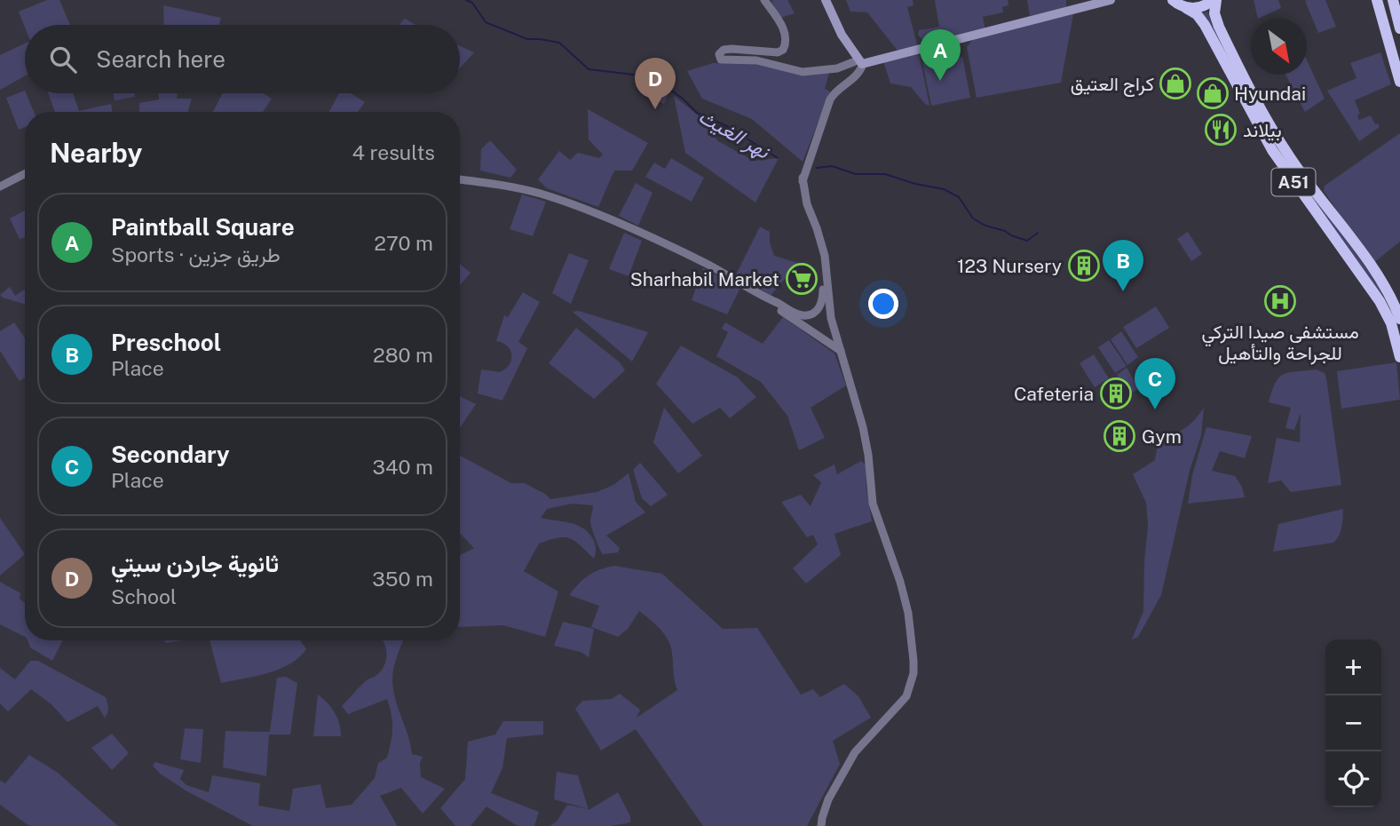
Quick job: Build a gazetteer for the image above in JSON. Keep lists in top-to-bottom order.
{
  "streets": {
    "highway": ["A51"]
  },
  "water": ["نهر الغيث"],
  "places": {
    "shop": ["كراج العتيق", "Hyundai"],
    "restaurant": ["بيلاند"],
    "building": ["123 Nursery", "Cafeteria", "Gym"],
    "supermarket": ["Sharhabil Market"],
    "hospital": ["مستشفى صيدا التركي للجراحة والتأهيل"]
  },
  "north": "bottom right",
  "page": {
    "search": "Search here",
    "pins": [
      "A",
      "D",
      "B",
      "C"
    ],
    "heading": ["Nearby", "4 results"],
    "list": [
      {
        "mark": "A",
        "name": "Paintball Square",
        "note": "Sports · طريق جزين",
        "value": "270 m"
      },
      {
        "mark": "B",
        "name": "Preschool",
        "note": "Place",
        "value": "280 m"
      },
      {
        "mark": "C",
        "name": "Secondary",
        "note": "Place",
        "value": "340 m"
      },
      {
        "mark": "D",
        "name": "ثانوية جاردن سيتي",
        "note": "School",
        "value": "350 m"
      }
    ],
    "map_buttons": ["+", "−"]
  }
}
